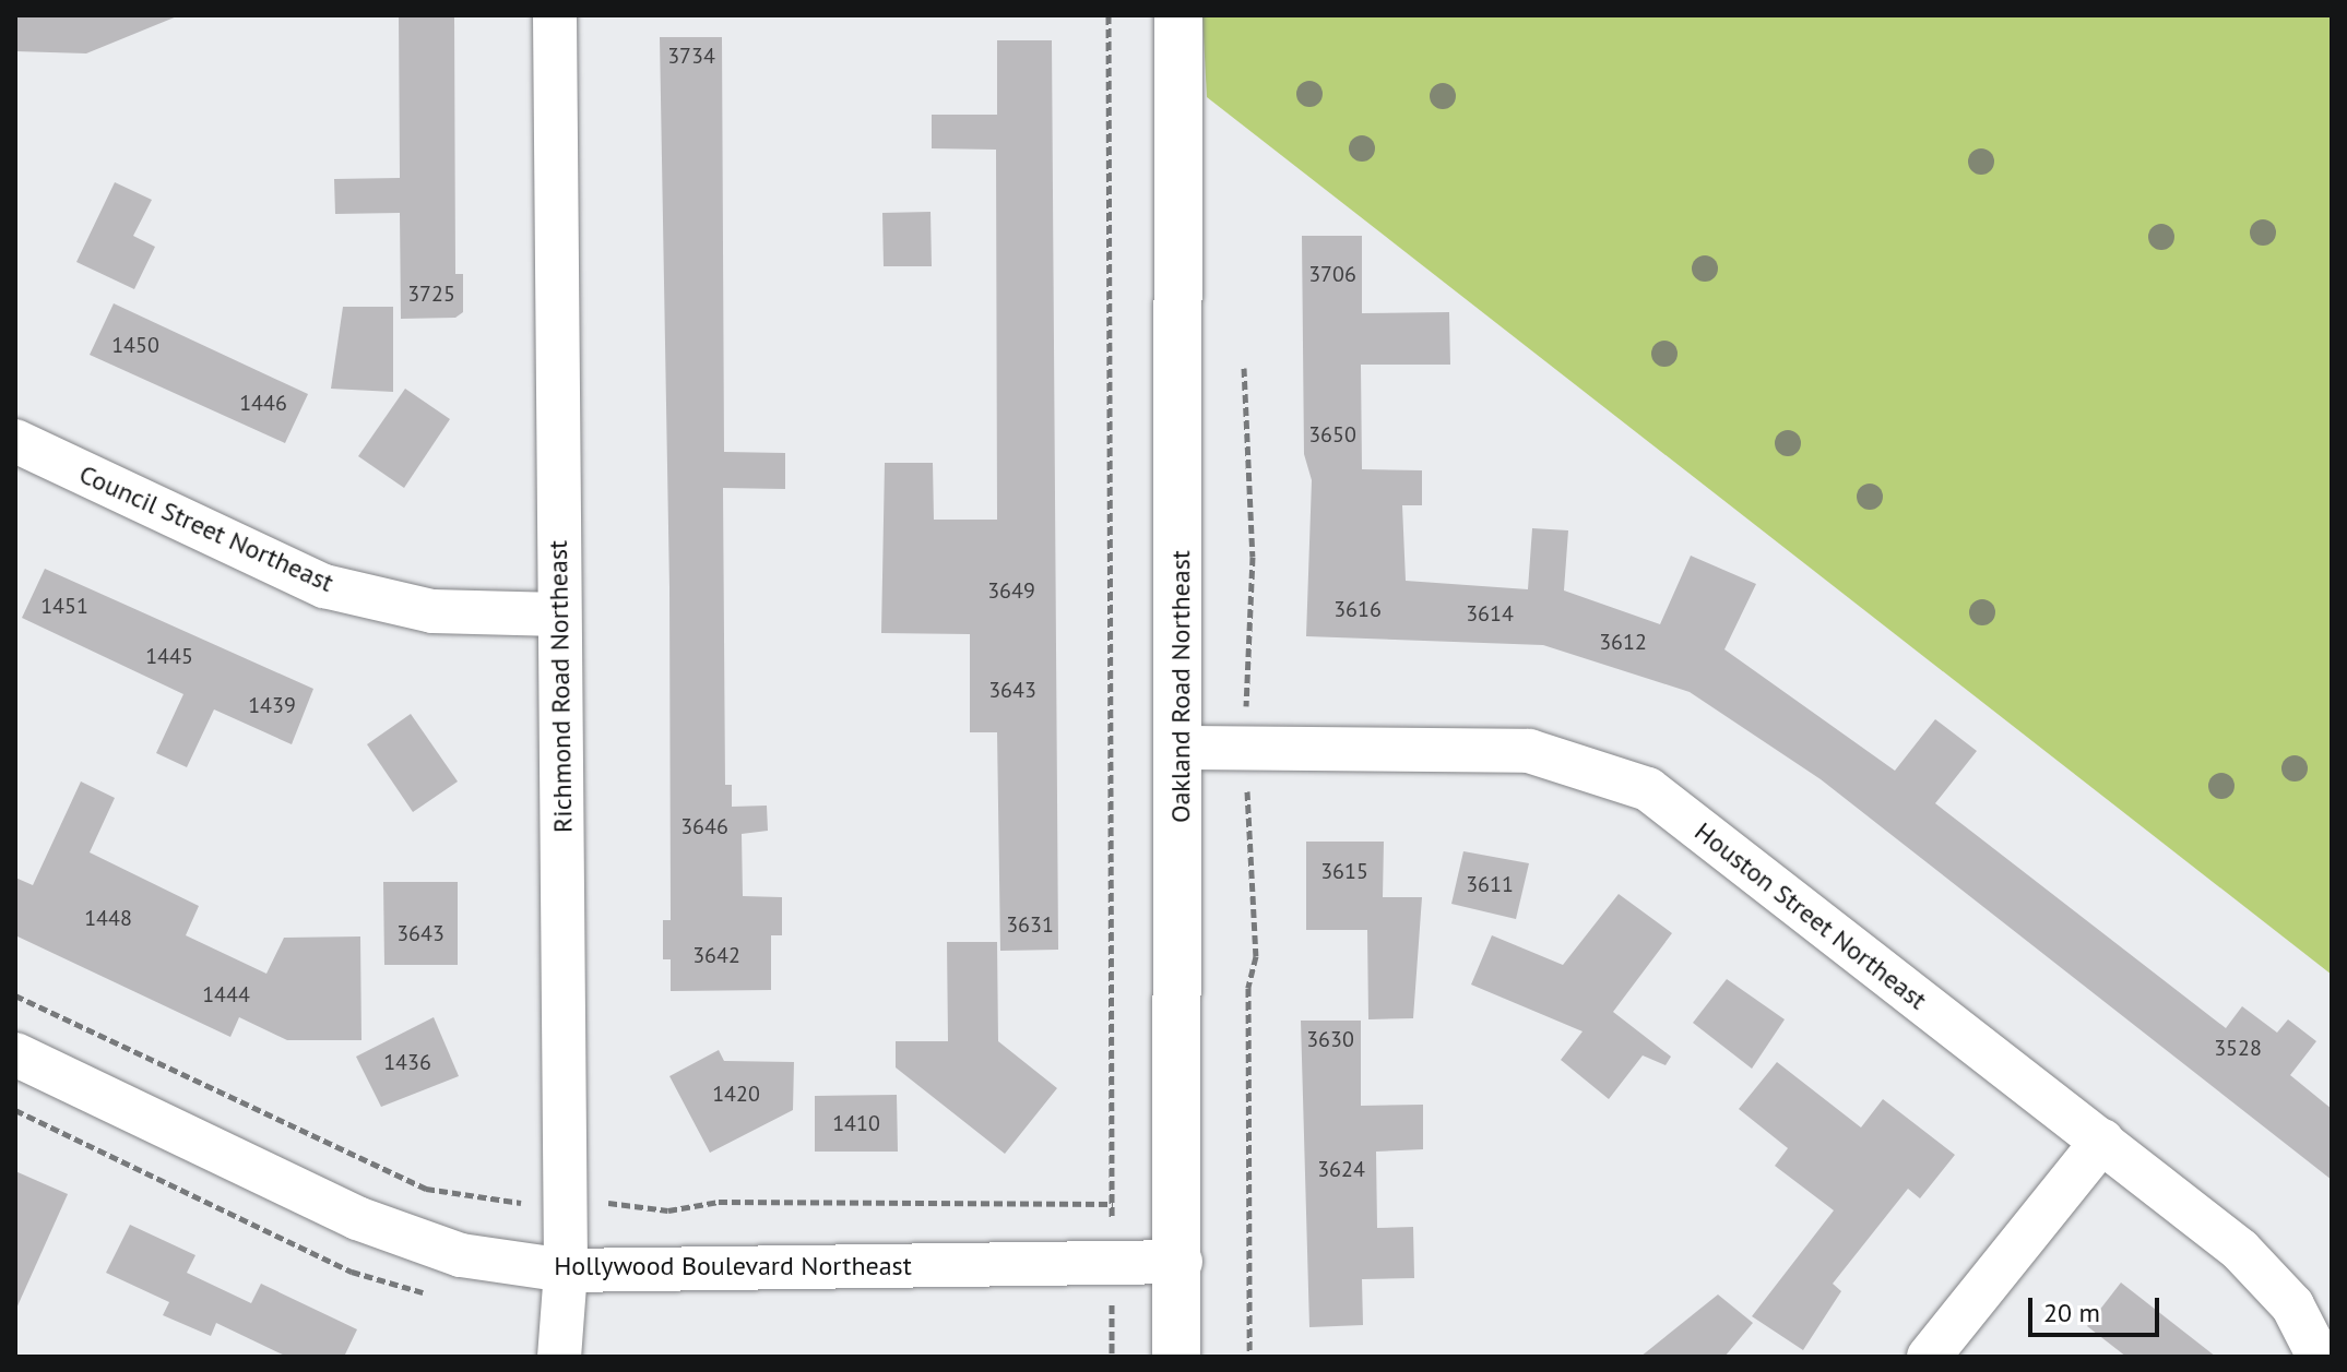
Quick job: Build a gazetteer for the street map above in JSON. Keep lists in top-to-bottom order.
{
  "streets": {
    "main road": ["Oakland Road Northeast"],
    "street": [
      "Council Street Northeast",
      "Richmond Road Northeast",
      "Houston Street Northeast",
      "Hollywood Boulevard Northeast"
    ]
  },
  "crossings": [
    ["Council Street Northeast", "Richmond Road Northeast"],
    ["Richmond Road Northeast", "Hollywood Boulevard Northeast"],
    ["Oakland Road Northeast", "Houston Street Northeast"],
    ["Oakland Road Northeast", "Hollywood Boulevard Northeast"]
  ],
  "house_numbers": [
    "3734",
    "3706",
    "3725",
    "1450",
    "1446",
    "3650",
    "3649",
    "1451",
    "3616",
    "3614",
    "3612",
    "1445",
    "3643",
    "1439",
    "3646",
    "3615",
    "3611",
    "1448",
    "3631",
    "3643",
    "3642",
    "1444",
    "3630",
    "3528",
    "1436",
    "1420",
    "1410",
    "3624"
  ],
  "scale_bar": "20 m"
}
